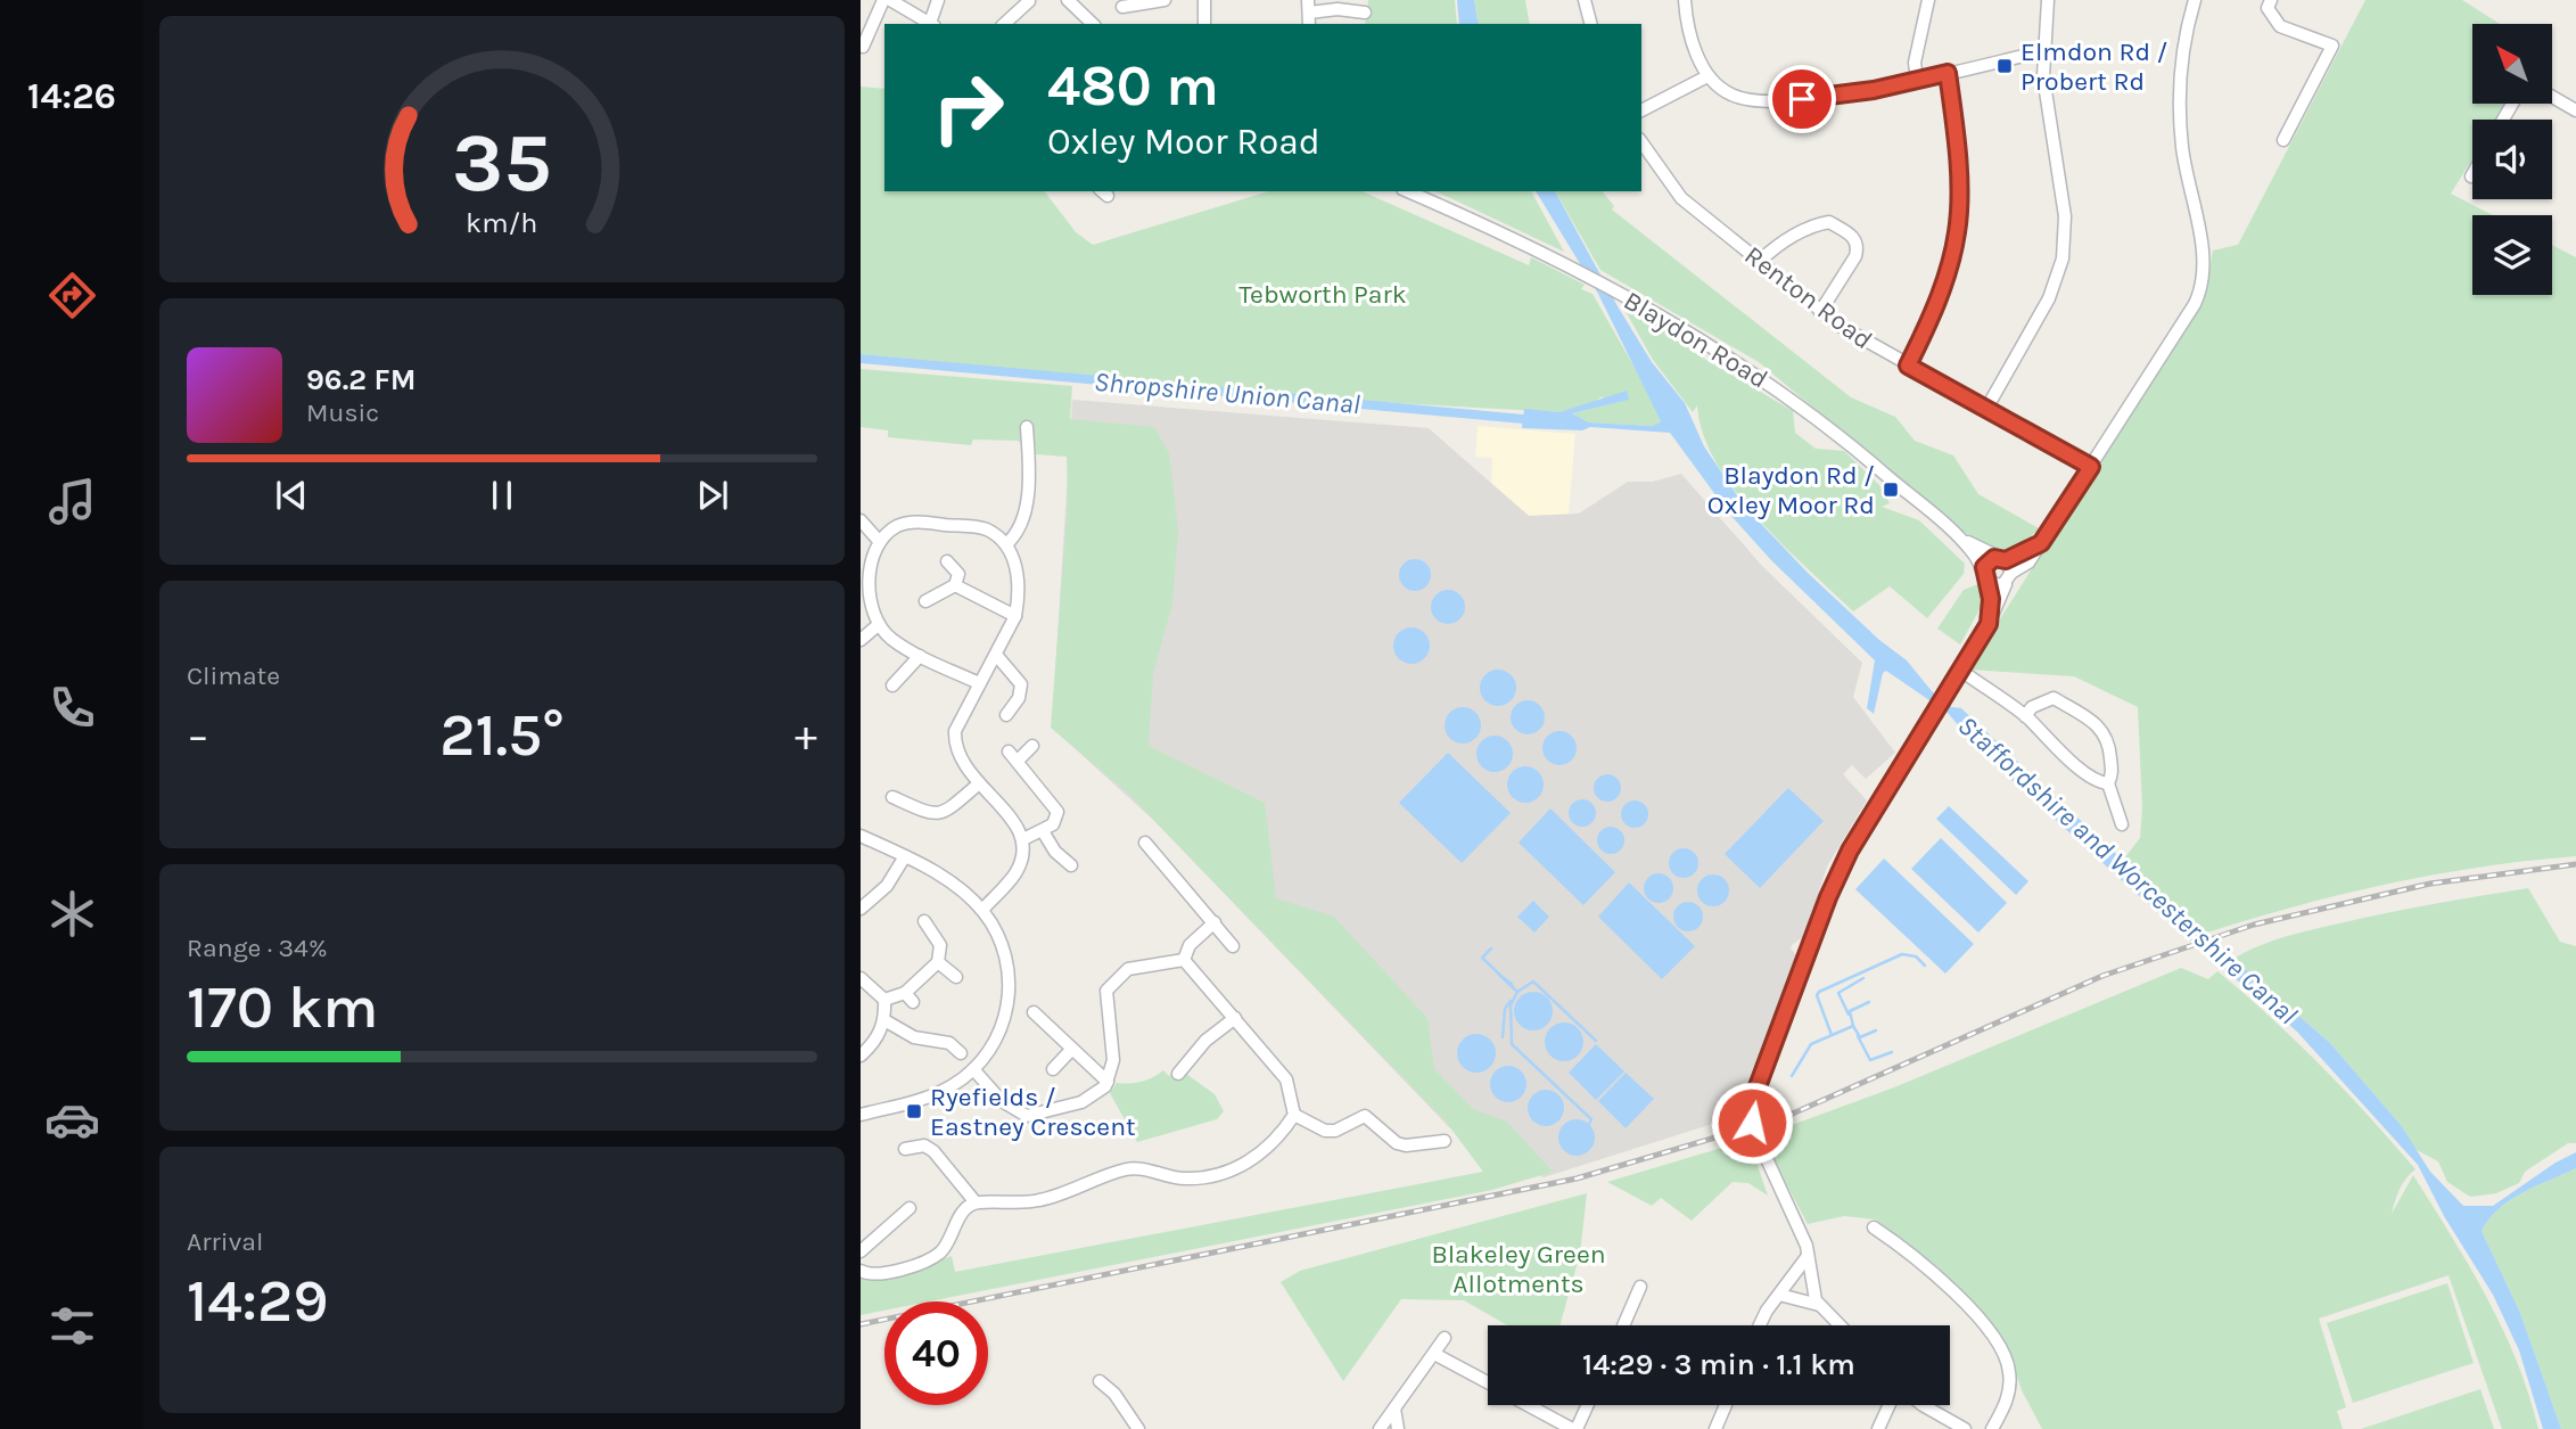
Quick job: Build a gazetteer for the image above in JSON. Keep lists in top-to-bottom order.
{
  "streets": {
    "street": ["Renton Road", "Blaydon Road"]
  },
  "water": ["Shropshire Union Canal", "Staffordshire and Worcestershire Canal"],
  "parks": ["Tebworth Park", "Blakeley Green Allotments"],
  "places": {
    "transit": ["Elmdon Rd / Probert Rd", "Blaydon Rd / Oxley Moor Rd", "Ryefields / Eastney Crescent"]
  },
  "north": "top left",
  "page": {
    "tabs": "14:26",
    "turn": ["480 m", "Oxley Moor Road"],
    "song": ["96.2 FM", "Music"],
    "tile": [
      "Climate",
      ["Range · 34%", "170 km"],
      ["Arrival", "14:29"]
    ],
    "heat": ["−", "21.5°", "+"],
    "limit": "40",
    "trip": "14:29 · 3 min · 1.1 km",
    "gauge": ["35", "km/h"]
  }
}
